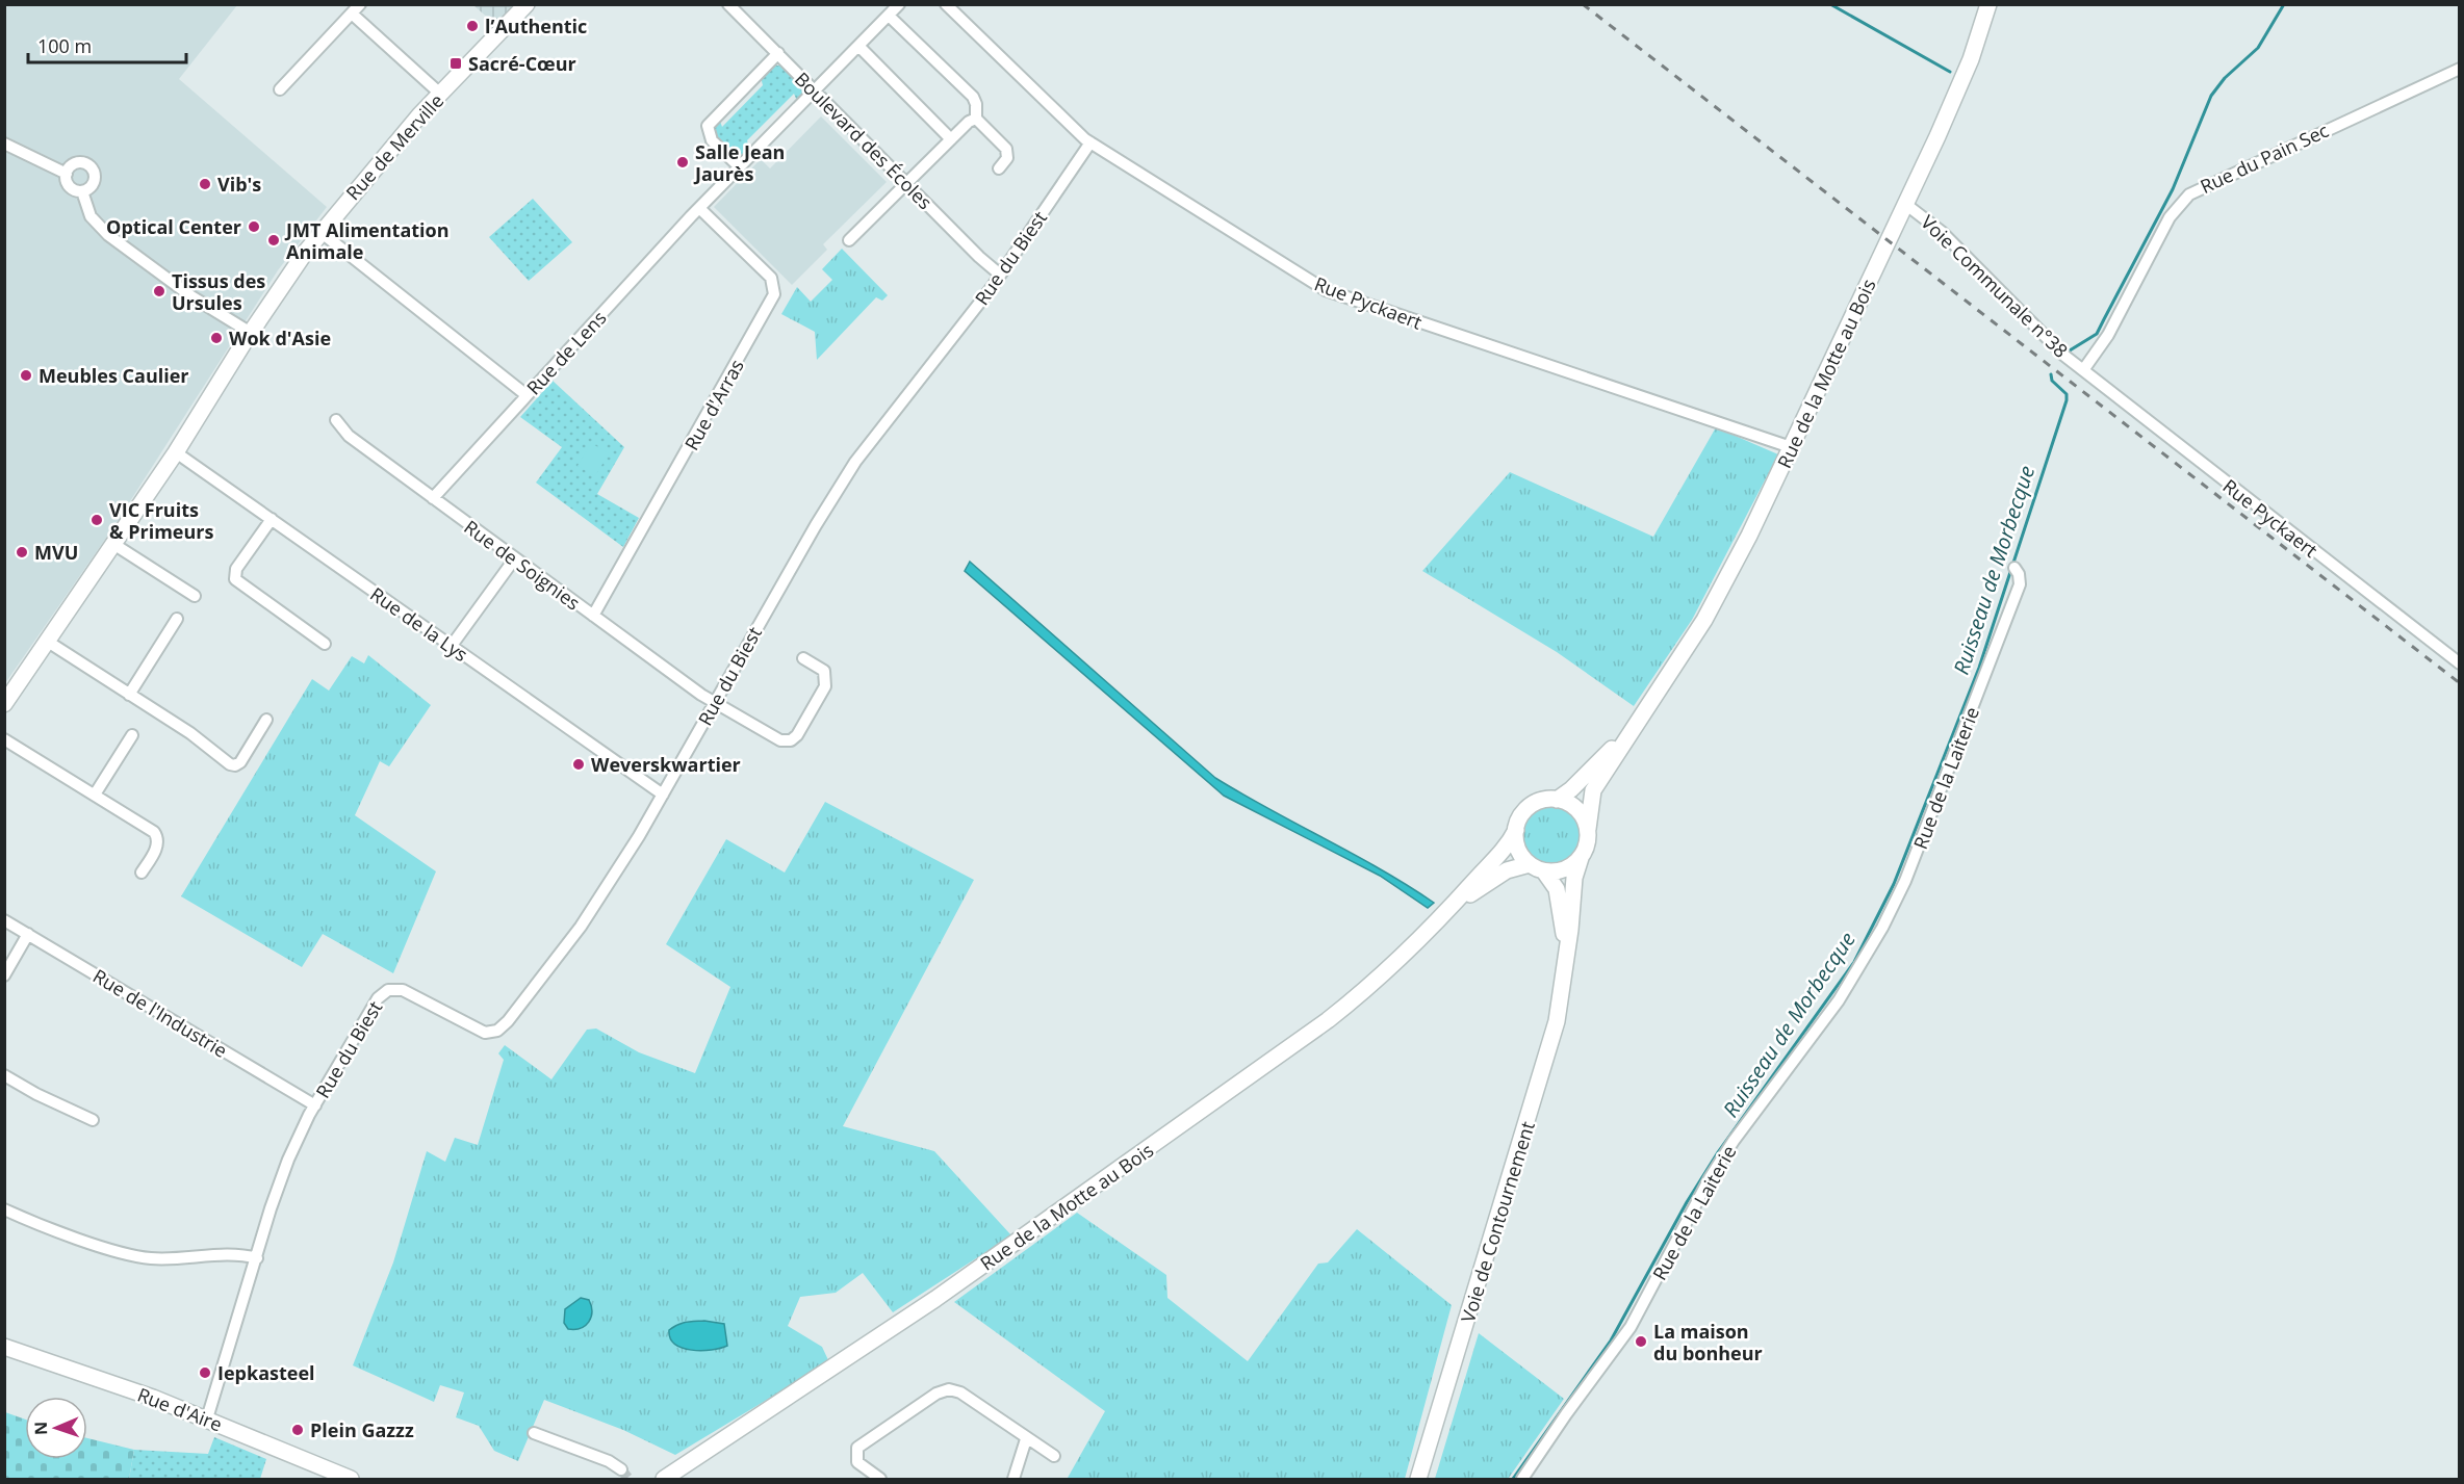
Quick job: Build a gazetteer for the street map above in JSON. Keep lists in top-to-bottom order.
{
  "streets": {
    "main road": [
      "Rue de Merville",
      "Rue de la Motte au Bois",
      "Voie de Contournement",
      "Rue d'Aire"
    ],
    "street": [
      "Boulevard des Écoles",
      "Rue du Pain Sec",
      "Rue du Biest",
      "Voie Communale n°38",
      "Rue Pyckaert",
      "Rue de Lens",
      "Rue d'Arras",
      "Rue de Soignies",
      "Rue de la Lys",
      "Rue de la Laiterie",
      "Rue de l'Industrie"
    ]
  },
  "crossings": [
    ["Boulevard des Écoles", "Rue du Biest"],
    ["Boulevard des Écoles", "Rue de Lens"],
    ["Rue de Merville", "Rue de la Lys"],
    ["Rue du Pain Sec", "Voie Communale n°38"],
    ["Rue du Pain Sec", "Rue Pyckaert"],
    ["Rue du Biest", "Rue Pyckaert"],
    ["Rue du Biest", "Rue de Soignies"],
    ["Rue du Biest", "Rue de la Lys"],
    ["Rue du Biest", "Rue de l'Industrie"],
    ["Voie Communale n°38", "Rue Pyckaert"],
    ["Voie Communale n°38", "Rue de la Motte au Bois"],
    ["Rue Pyckaert", "Rue de la Motte au Bois"],
    ["Rue de Lens", "Rue d'Arras"],
    ["Rue de Lens", "Rue de Soignies"],
    ["Rue d'Arras", "Rue de Soignies"]
  ],
  "water": ["Ruisseau de Morbecque"],
  "places": {
    "other": [
      "l’Authentic",
      "Salle Jean Jaurès",
      "Vib's",
      "Optical Center",
      "JMT Alimentation Animale",
      "Tissus des Ursules",
      "Wok d'Asie",
      "Meubles Caulier",
      "VIC Fruits & Primeurs",
      "MVU",
      "Weverskwartier",
      "La maison du bonheur",
      "Iepkasteel",
      "Plein Gazzz"
    ],
    "transit": ["Sacré-Cœur"]
  },
  "scale_bar": "100 m",
  "north": "left"
}
